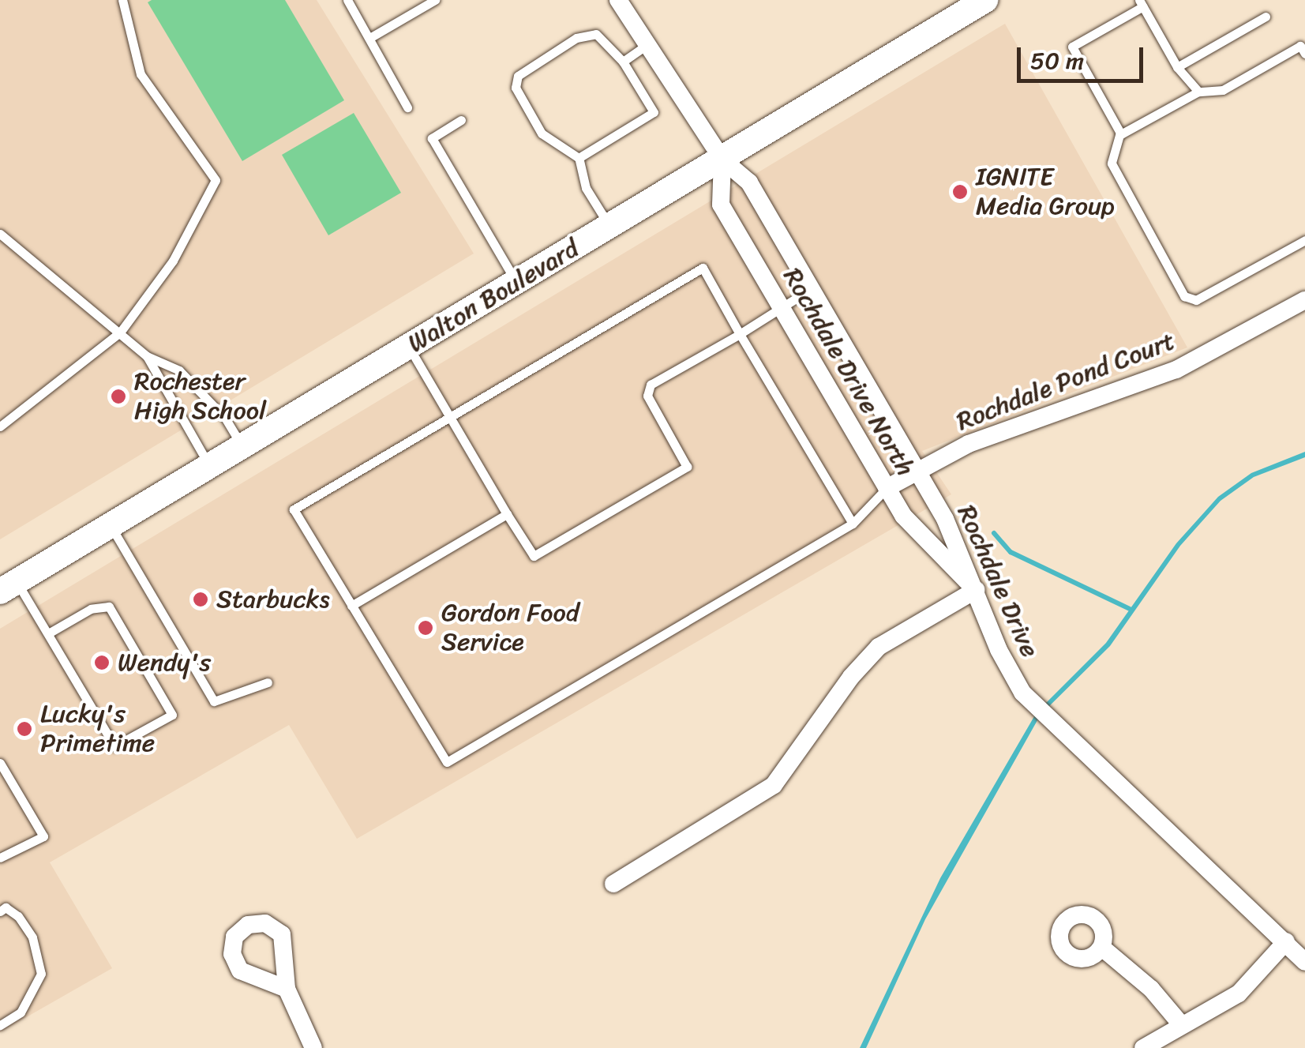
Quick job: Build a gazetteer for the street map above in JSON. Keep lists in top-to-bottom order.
{
  "streets": {
    "main road": ["Walton Boulevard"],
    "street": ["Rochdale Drive North", "Rochdale Pond Court", "Rochdale Drive"]
  },
  "crossings": [
    ["Walton Boulevard", "Rochdale Drive North"],
    ["Walton Boulevard", "Rochdale Drive"],
    ["Rochdale Drive North", "Rochdale Pond Court"],
    ["Rochdale Drive North", "Rochdale Drive"],
    ["Rochdale Pond Court", "Rochdale Drive"]
  ],
  "places": [
    "IGNITE Media Group",
    "Rochester High School",
    "Starbucks",
    "Gordon Food Service",
    "Wendy's",
    "Lucky's Primetime"
  ],
  "scale_bar": "50 m"
}
